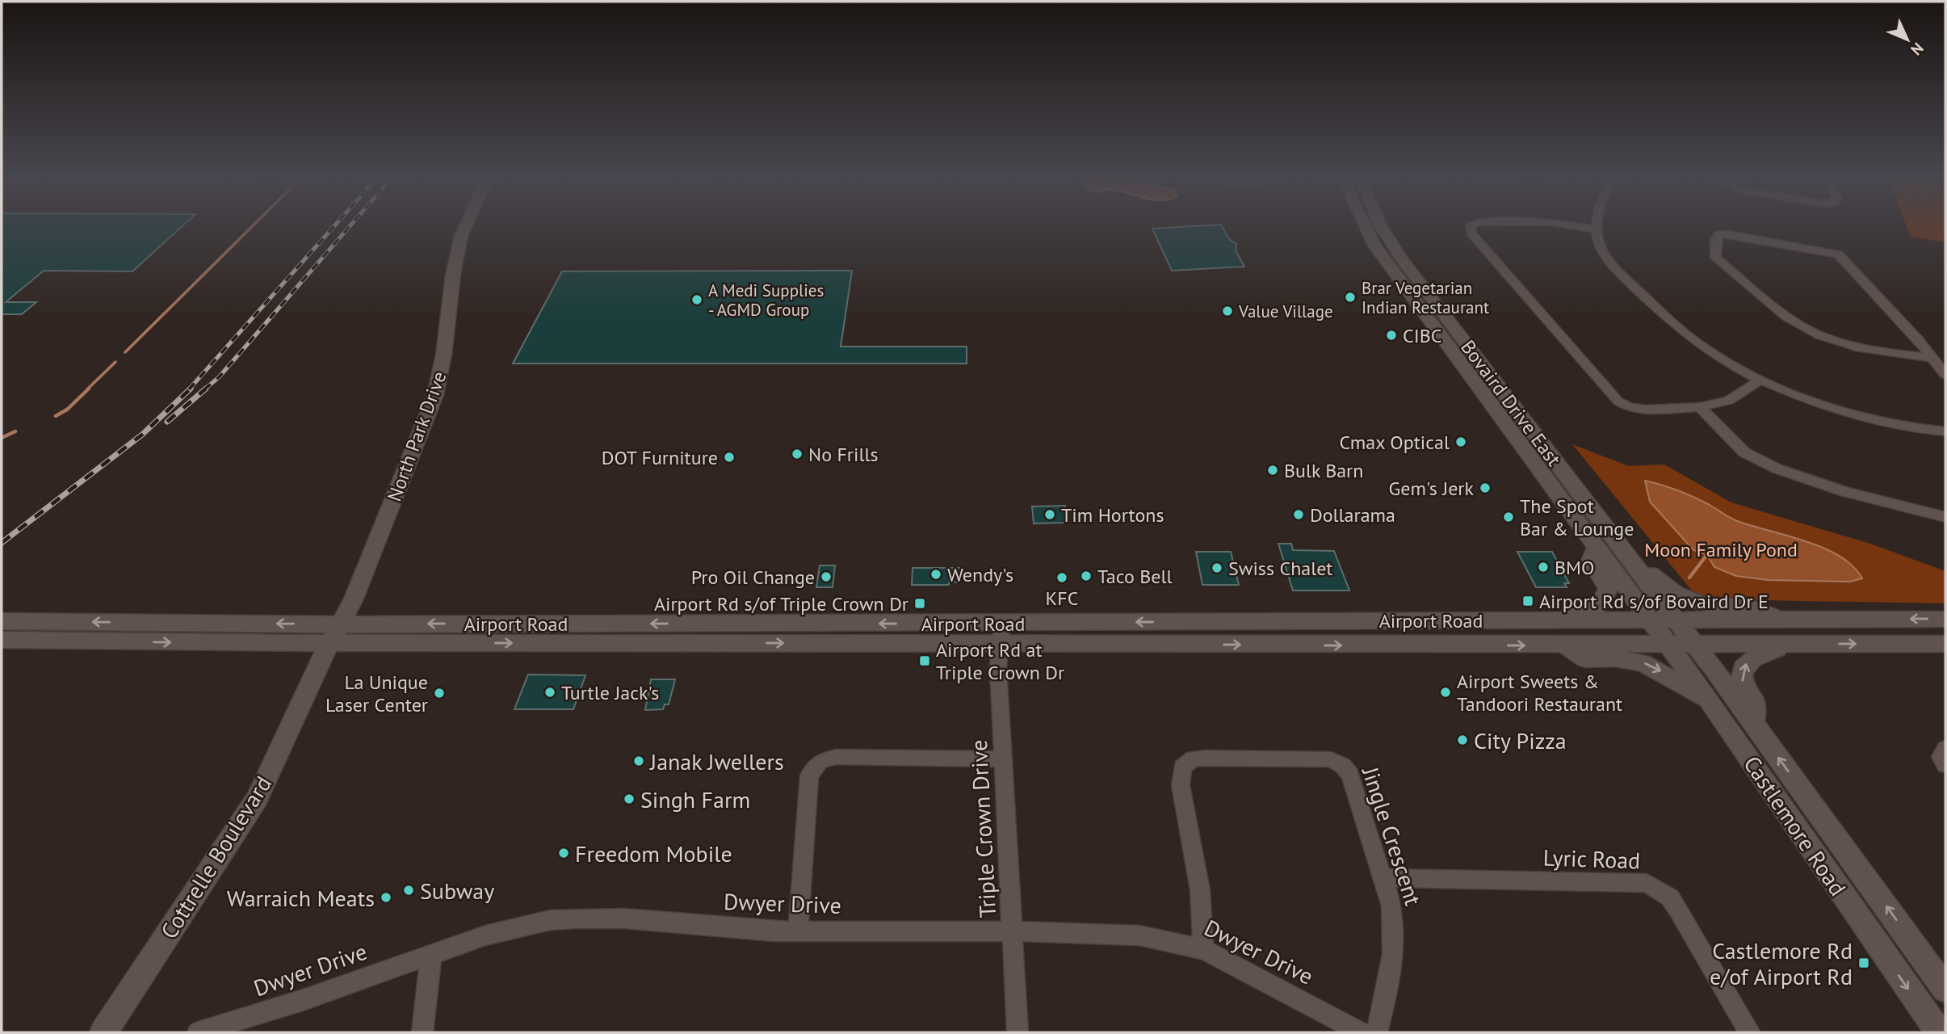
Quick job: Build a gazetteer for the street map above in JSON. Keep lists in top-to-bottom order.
{
  "streets": {
    "main road": [
      "Bovaird Drive East",
      "North Park Drive",
      "Airport Road",
      "Castlemore Road",
      "Cottrelle Boulevard"
    ],
    "street": [
      "Triple Crown Drive",
      "Jingle Crescent",
      "Lyric Road",
      "Dwyer Drive"
    ]
  },
  "crossings": [
    ["Bovaird Drive East", "Airport Road"],
    ["Bovaird Drive East", "Castlemore Road"],
    ["North Park Drive", "Airport Road"],
    ["North Park Drive", "Cottrelle Boulevard"],
    ["Airport Road", "Castlemore Road"],
    ["Airport Road", "Triple Crown Drive"],
    ["Airport Road", "Cottrelle Boulevard"],
    ["Triple Crown Drive", "Dwyer Drive"],
    ["Jingle Crescent", "Lyric Road"],
    ["Jingle Crescent", "Dwyer Drive"]
  ],
  "parks": ["Moon Family Pond"],
  "places": {
    "other": [
      "Brar Vegetarian Indian Restaurant",
      "A Medi Supplies - AGMD Group",
      "Value Village",
      "CIBC",
      "Cmax Optical",
      "No Frills",
      "DOT Furniture",
      "Bulk Barn",
      "Gem's Jerk",
      "Tim Hortons",
      "Dollarama",
      "The Spot Bar & Lounge",
      "BMO",
      "Swiss Chalet",
      "Wendy's",
      "Taco Bell",
      "Pro Oil Change",
      "KFC",
      "Turtle Jack's",
      "Airport Sweets & Tandoori Restaurant",
      "La Unique Laser Center",
      "City Pizza",
      "Janak Jwellers",
      "Singh Farm",
      "Freedom Mobile",
      "Subway",
      "Warraich Meats"
    ],
    "transit": [
      "Airport Rd s/of Bovaird Dr E",
      "Airport Rd s/of Triple Crown Dr",
      "Airport Rd at Triple Crown Dr",
      "Castlemore Rd e/of Airport Rd"
    ]
  },
  "north": "bottom right"
}
